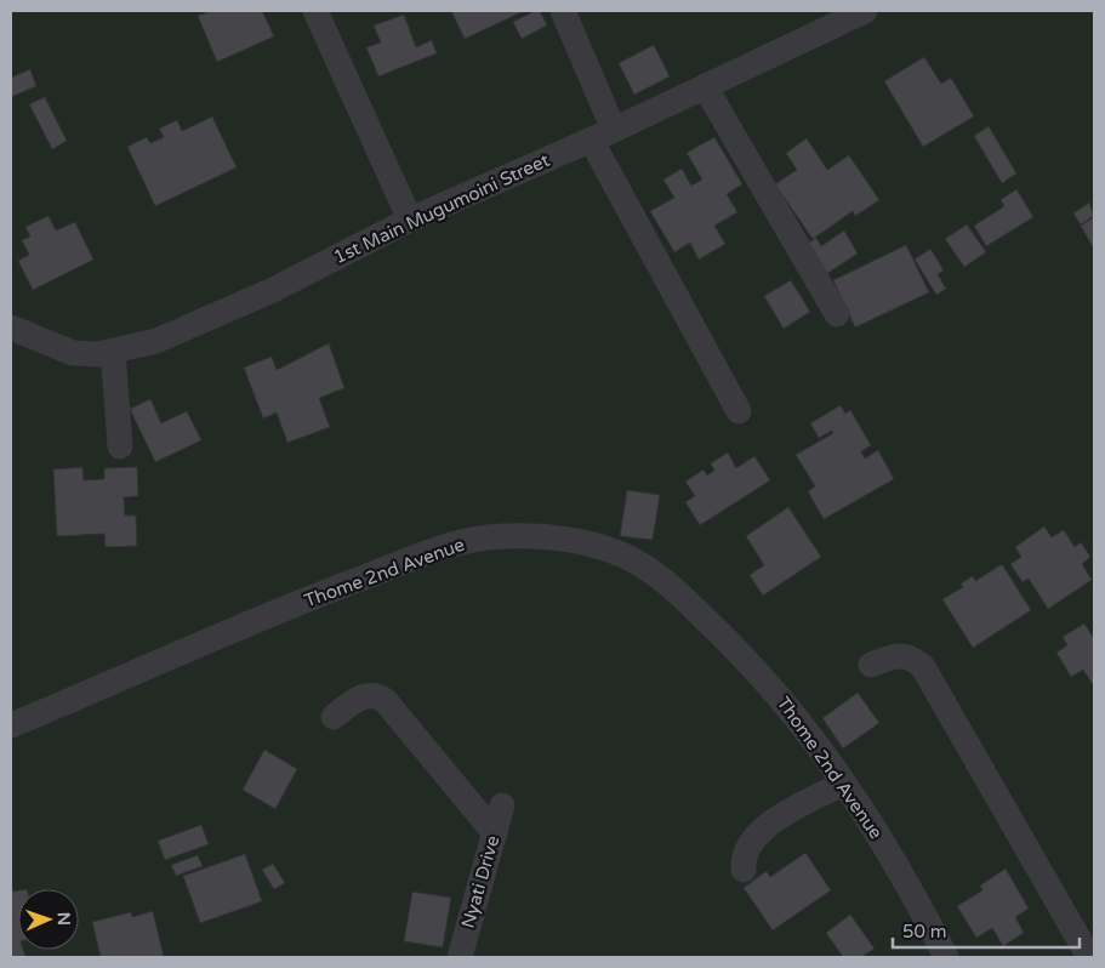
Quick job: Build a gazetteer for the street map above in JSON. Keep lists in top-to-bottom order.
{
  "streets": {
    "street": ["1st Main Mugumoini Street", "Thome 2nd Avenue", "Nyati Drive"]
  },
  "scale_bar": "50 m",
  "north": "right"
}
